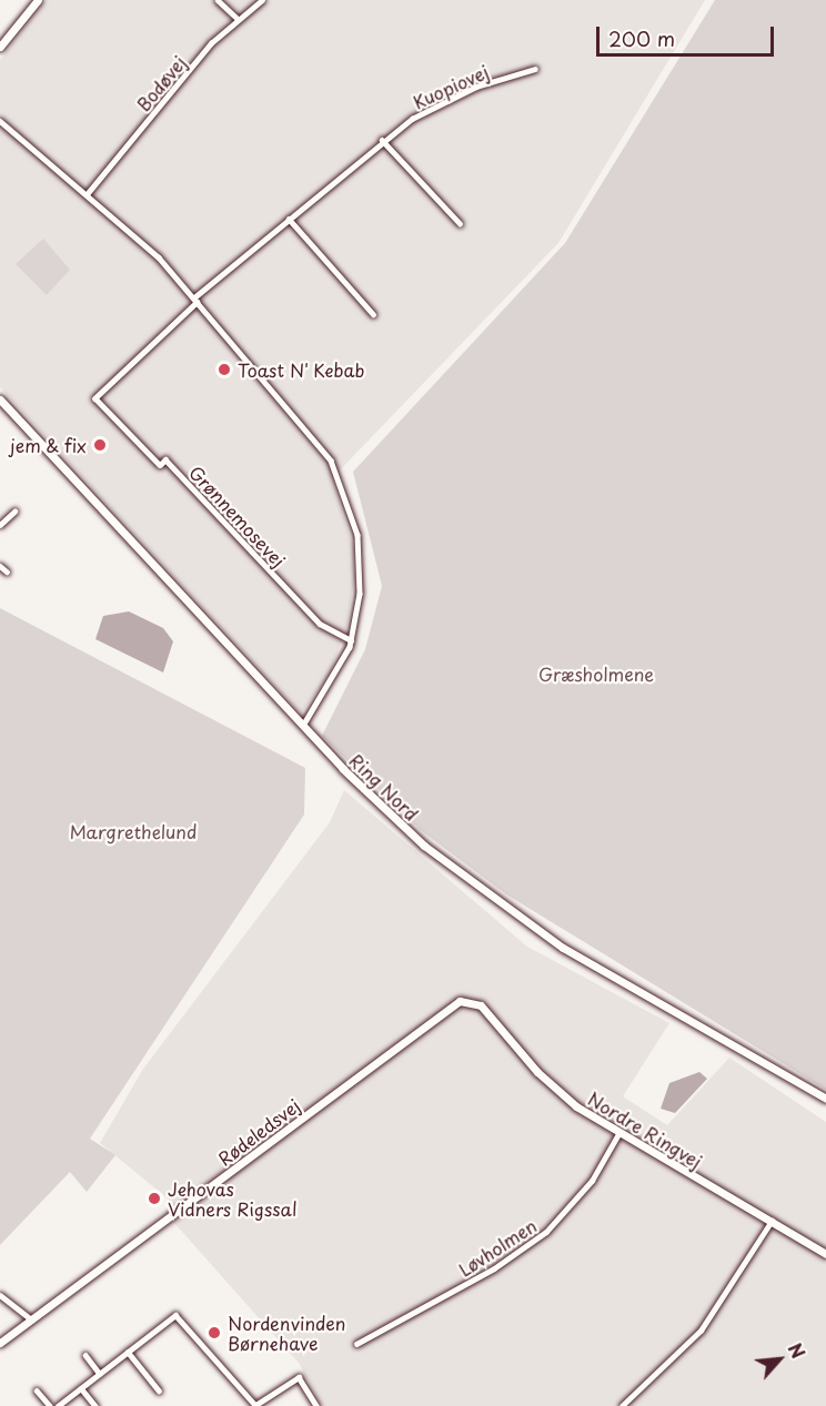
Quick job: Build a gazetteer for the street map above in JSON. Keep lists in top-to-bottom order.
{
  "streets": {
    "main road": ["Ring Nord", "Nordre Ringvej", "Rødeledsvej"],
    "street": [
      "Bodøvej",
      "Kuopiovej",
      "Grønnemosevej",
      "Løvholmen"
    ]
  },
  "crossings": [
    ["Kuopiovej", "Grønnemosevej"],
    ["Nordre Ringvej", "Rødeledsvej"],
    ["Nordre Ringvej", "Løvholmen"]
  ],
  "parks": ["Græsholmene", "Margrethelund"],
  "places": [
    "Toast N' Kebab",
    "jem & fix",
    "Jehovas Vidners Rigssal",
    "Nordenvinden Børnehave"
  ],
  "scale_bar": "200 m",
  "north": "top right"
}
